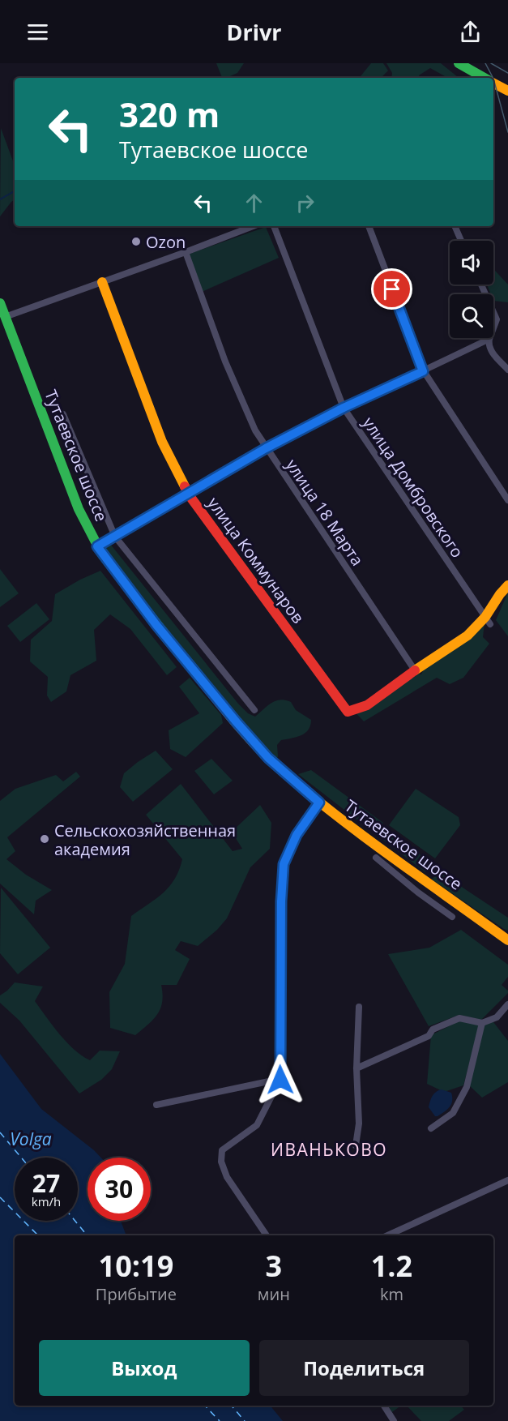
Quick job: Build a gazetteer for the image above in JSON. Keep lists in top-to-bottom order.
{
  "streets": {
    "main road": ["Тутаевское шоссе", "улица Коммунаров"],
    "street": ["улица Домбровского", "улица 18 Марта"]
  },
  "crossings": [
    ["улица 18 Марта", "улица Коммунаров"]
  ],
  "districts": ["ИВАНЬКОВО"],
  "water": ["Volga"],
  "places": ["Ozon", "Сельскохозяйственная академия"],
  "page": {
    "header": "Drivr",
    "turn": ["320 m", "Тутаевское шоссе"],
    "speed": "27 km/h",
    "limit": "30",
    "eta": [
      "10:19",
      "Прибытие",
      "3",
      "мин",
      "1.2",
      "km"
    ],
    "buttons": ["Выход", "Поделиться"]
  }
}
